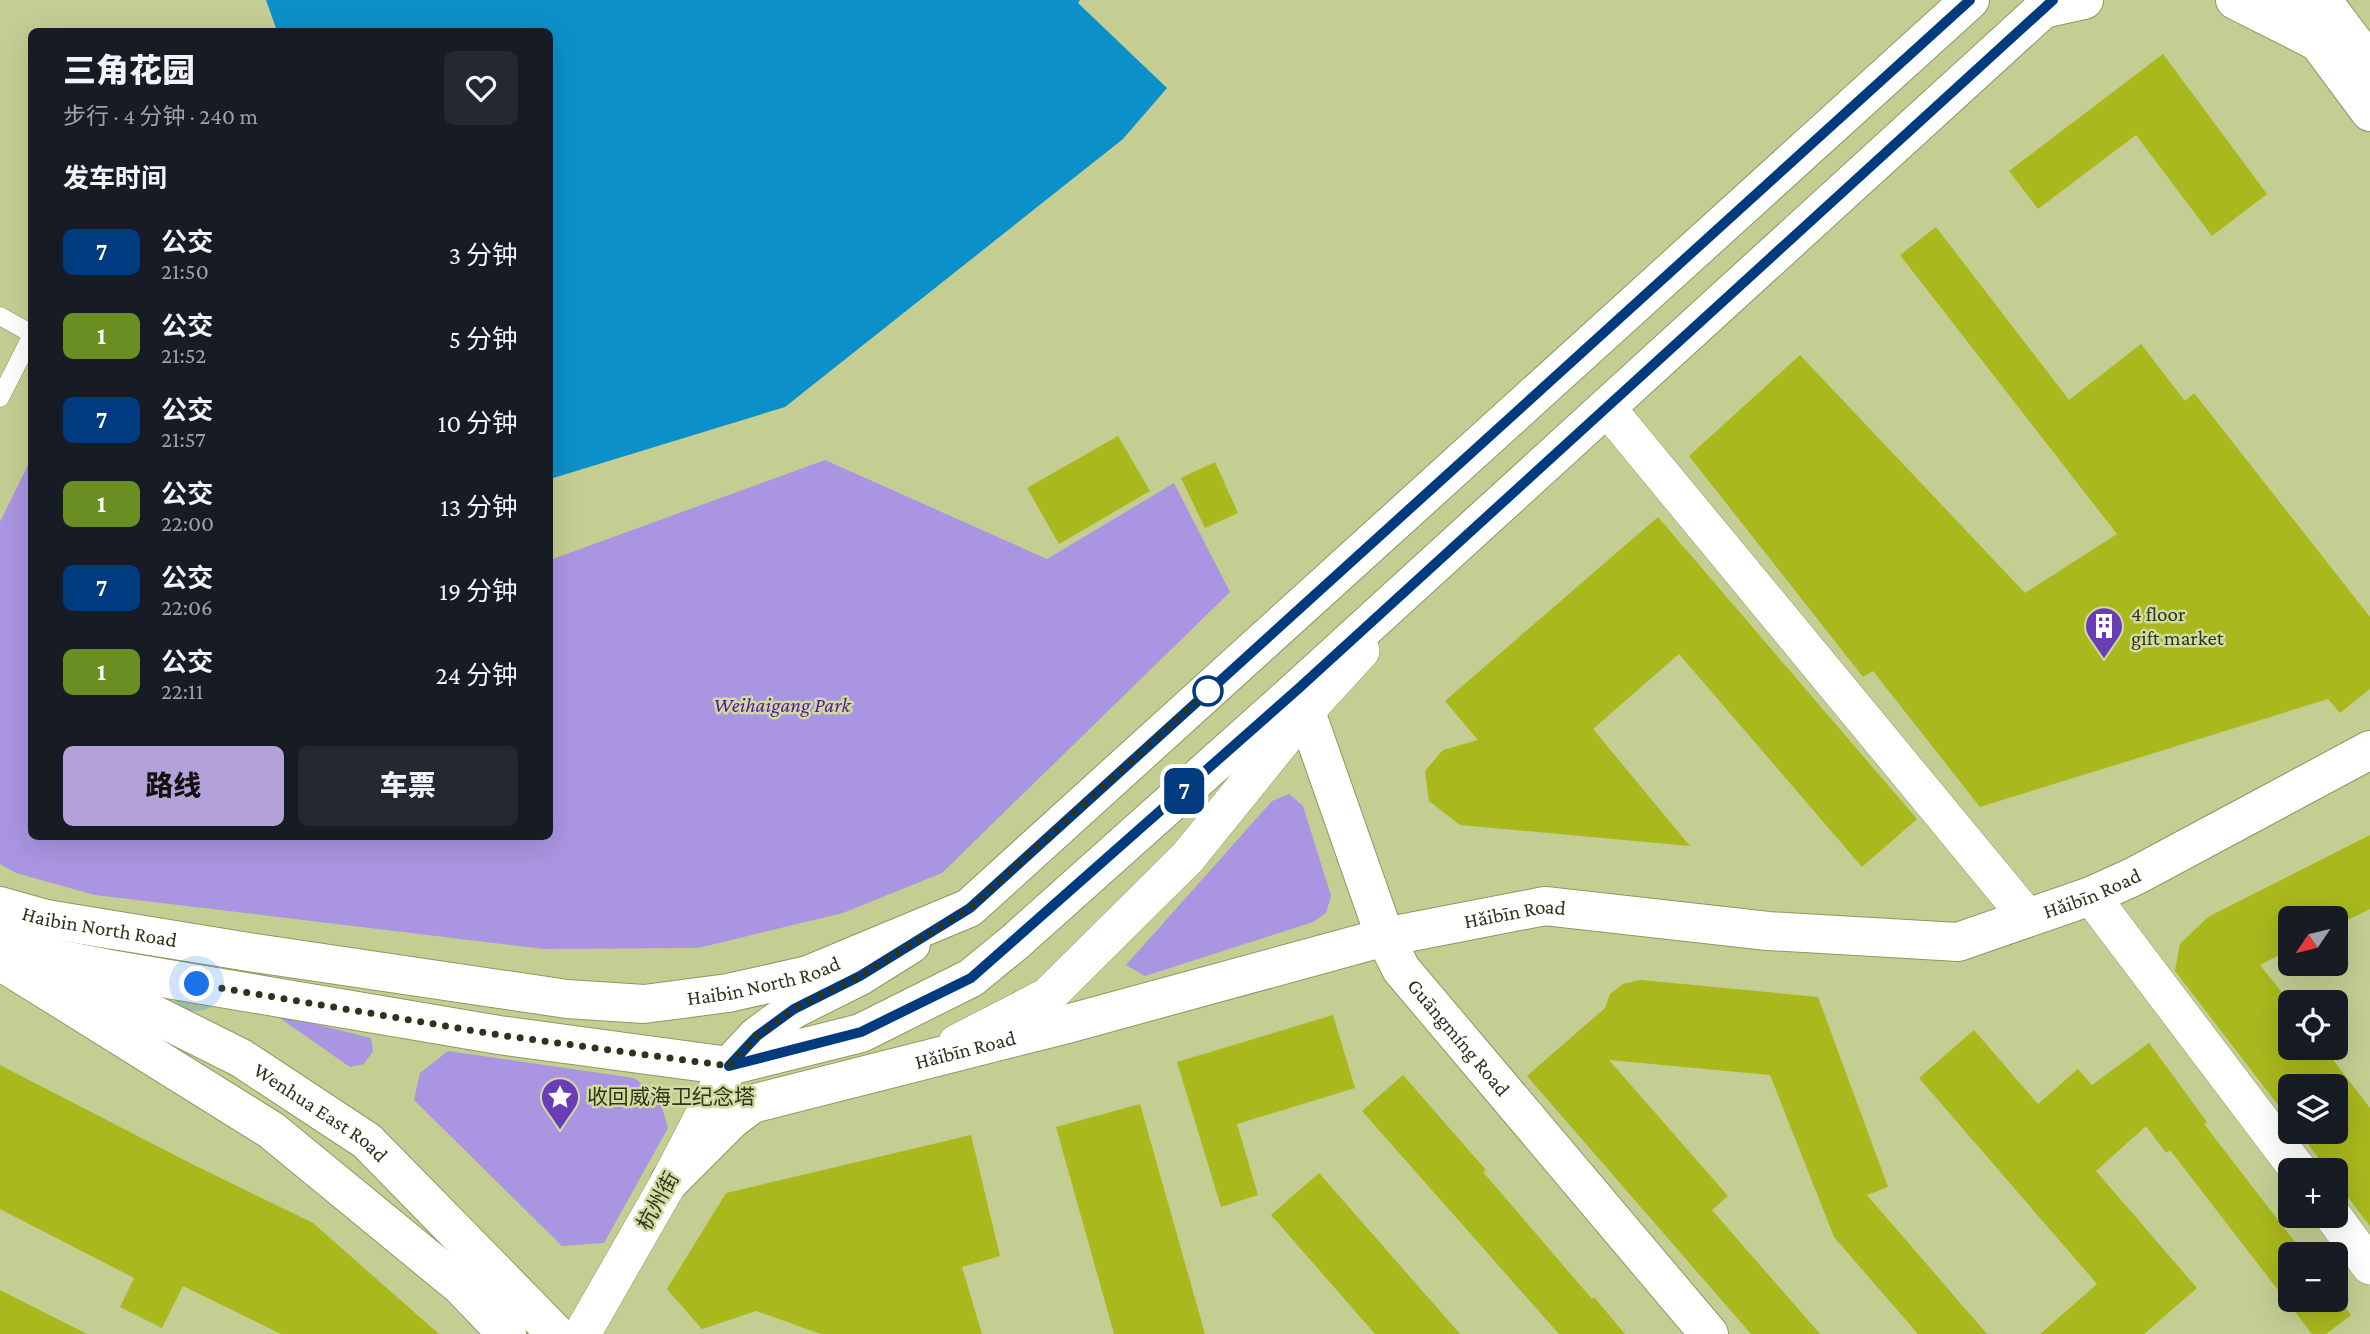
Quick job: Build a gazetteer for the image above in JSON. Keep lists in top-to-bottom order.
{
  "streets": {
    "main road": [
      "Hǎibīn Road",
      "Haibin North Road",
      "Guāngmíng Road",
      "Wenhua East Road"
    ],
    "street": ["杭州街"]
  },
  "crossings": [
    ["Hǎibīn Road", "Guāngmíng Road"],
    ["Hǎibīn Road", "杭州街"],
    ["Haibin North Road", "Guāngmíng Road"],
    ["Haibin North Road", "Wenhua East Road"],
    ["Haibin North Road", "杭州街"]
  ],
  "parks": ["Weihaigang Park"],
  "places": {
    "building": ["4 floor gift market"],
    "place": ["收回威海卫纪念塔"]
  },
  "lines": ["bus line 7"],
  "north": "bottom left",
  "page": {
    "on_map": "7",
    "heading": [
      ["三角花园", "步行 · 4 分钟 · 240 m"],
      "发车时间"
    ],
    "list": [
      {
        "mark": "7",
        "name": "公交",
        "note": "21:50",
        "value": "3 分钟"
      },
      {
        "mark": "1",
        "name": "公交",
        "note": "21:52",
        "value": "5 分钟"
      },
      {
        "mark": "7",
        "name": "公交",
        "note": "21:57",
        "value": "10 分钟"
      },
      {
        "mark": "1",
        "name": "公交",
        "note": "22:00",
        "value": "13 分钟"
      },
      {
        "mark": "7",
        "name": "公交",
        "note": "22:06",
        "value": "19 分钟"
      },
      {
        "mark": "1",
        "name": "公交",
        "note": "22:11",
        "value": "24 分钟"
      }
    ],
    "buttons": ["路线", "车票"],
    "map_buttons": ["+", "−"]
  }
}
